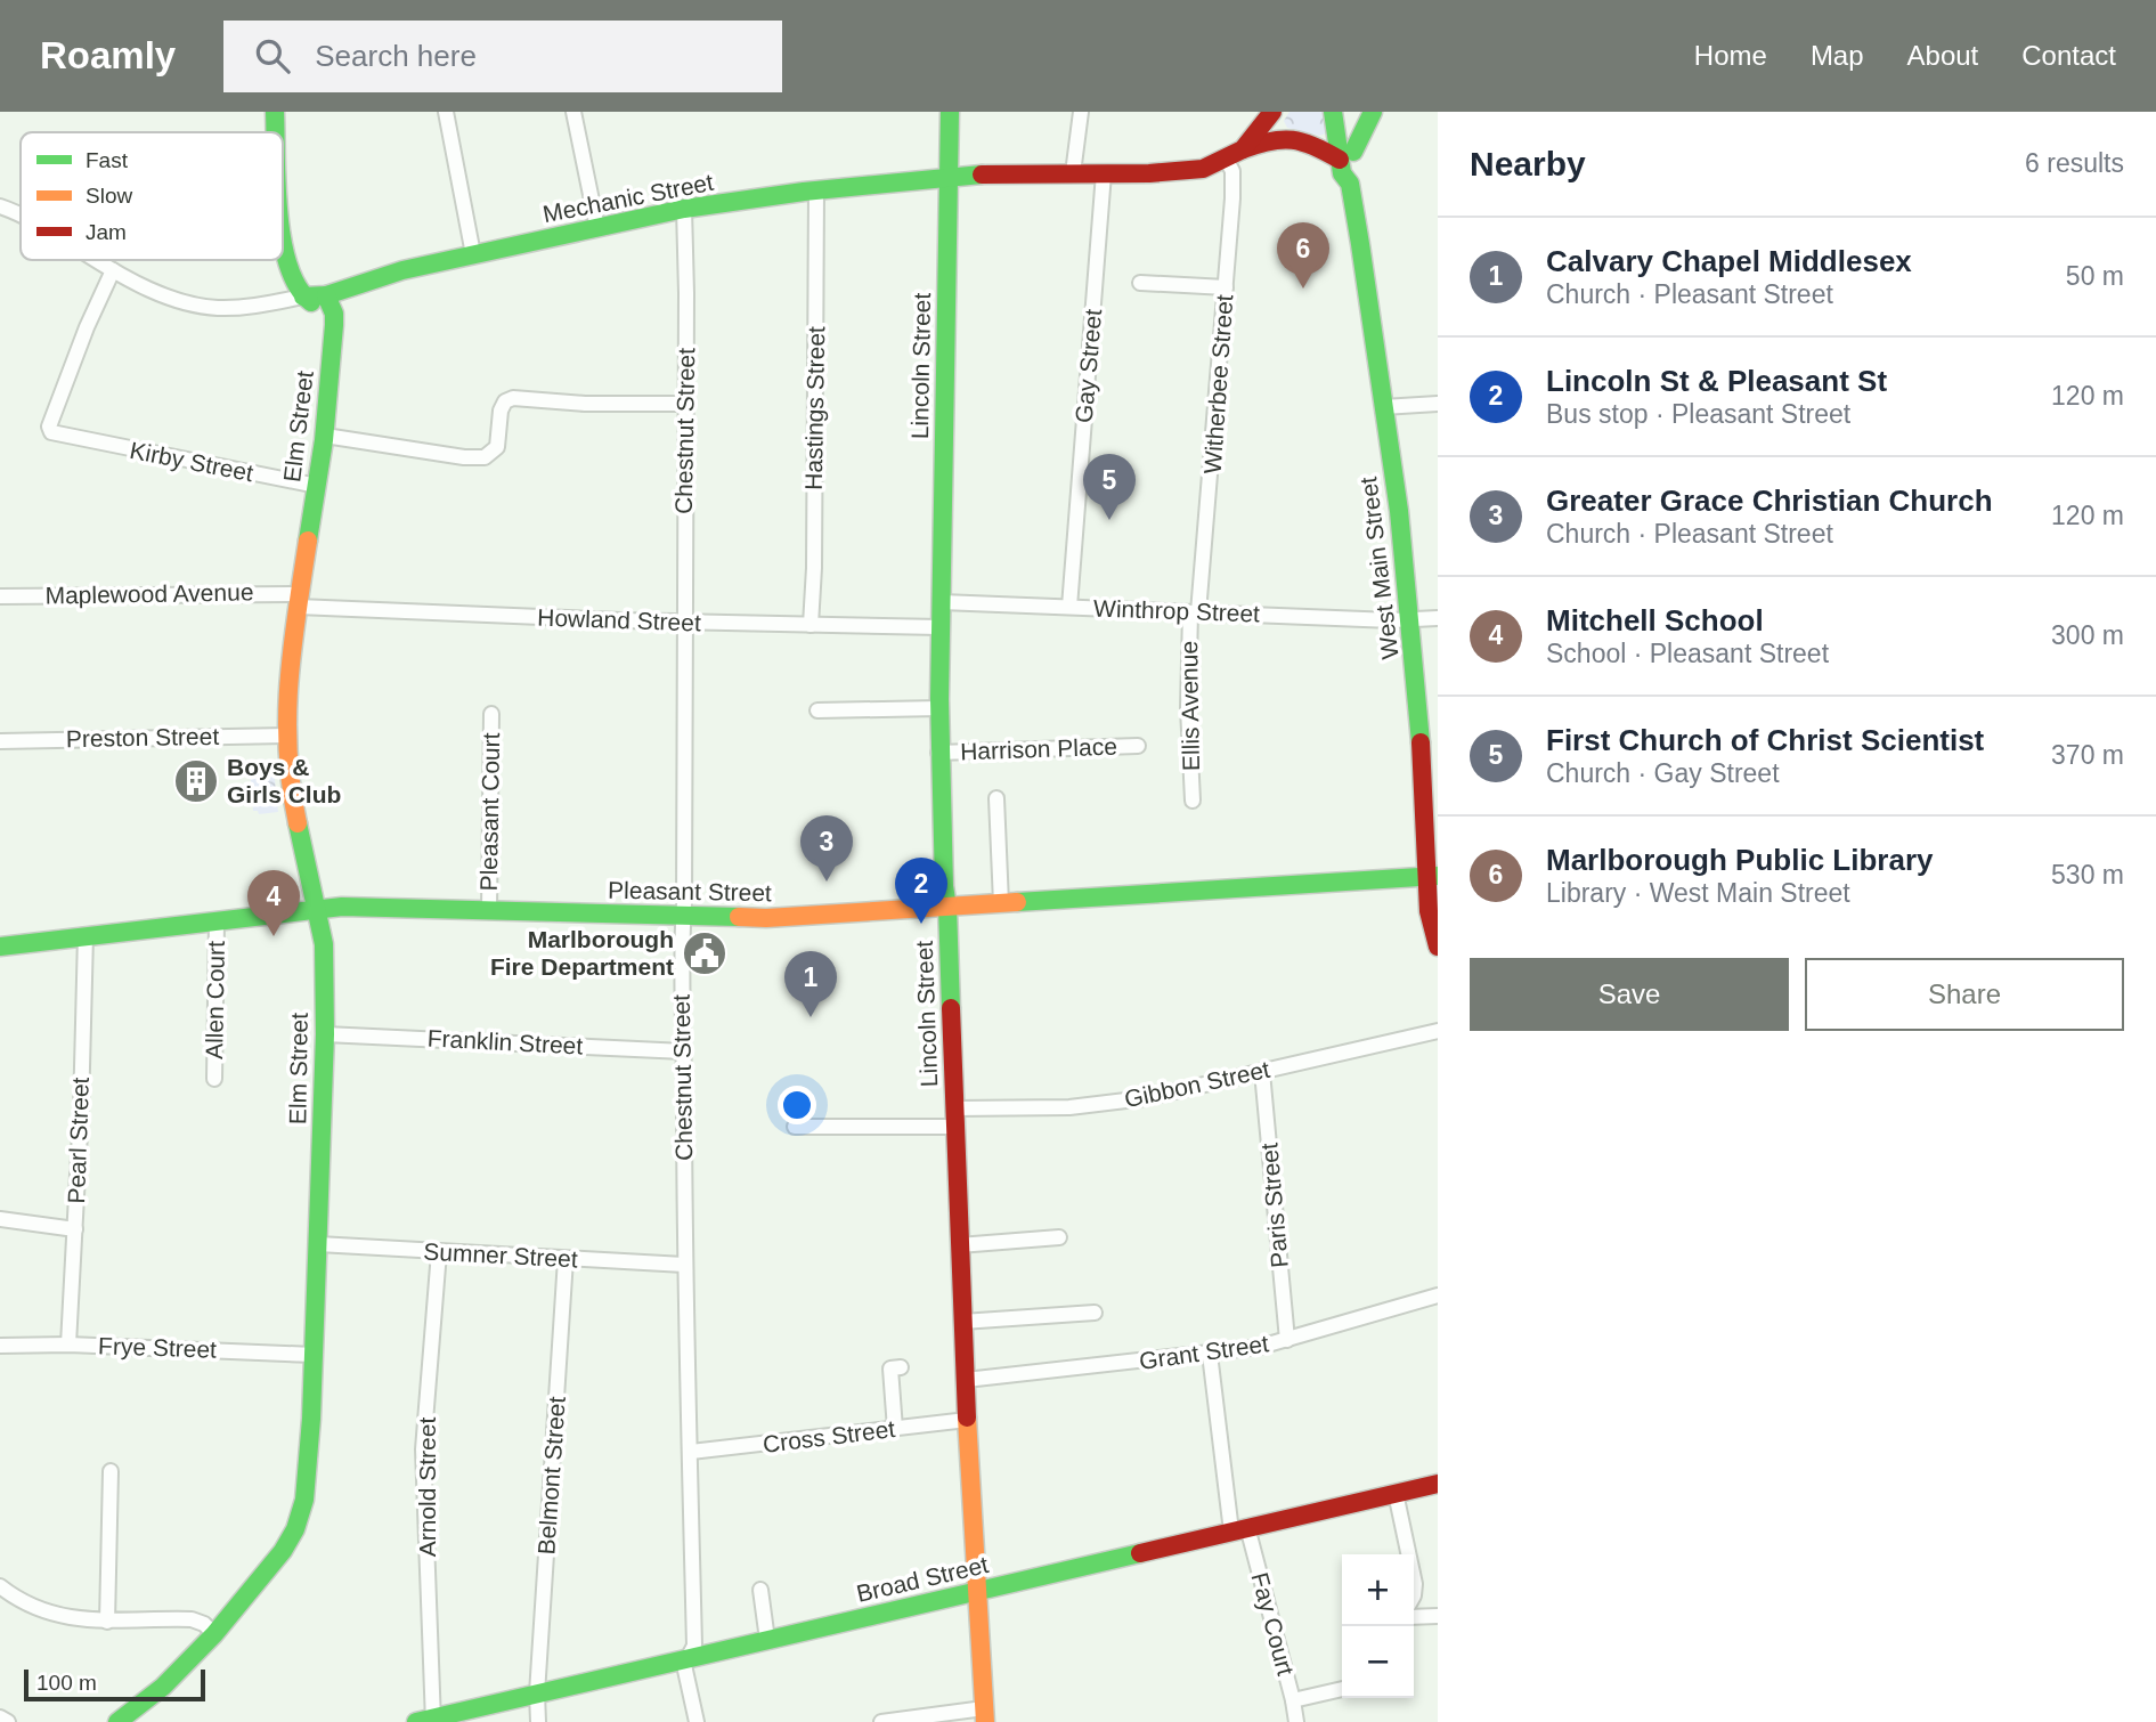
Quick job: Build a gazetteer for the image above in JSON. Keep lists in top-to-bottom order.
{
  "streets": {
    "street": [
      "Mechanic Street",
      "Lincoln Street",
      "Gay Street",
      "Witherbee Street",
      "Hastings Street",
      "Elm Street",
      "Chestnut Street",
      "Kirby Street",
      "West Main Street",
      "Maplewood Avenue",
      "Winthrop Street",
      "Howland Street",
      "Ellis Avenue",
      "Preston Street",
      "Harrison Place",
      "Pleasant Court",
      "Pleasant Street",
      "Allen Court",
      "Franklin Street",
      "Gibbon Street",
      "Pearl Street",
      "Paris Street",
      "Sumner Street",
      "Frye Street",
      "Grant Street",
      "Cross Street",
      "Belmont Street",
      "Arnold Street",
      "Broad Street",
      "Fay Court"
    ]
  },
  "crossings": [
    ["Mechanic Street", "Lincoln Street"],
    ["Mechanic Street", "Gay Street"],
    ["Mechanic Street", "Witherbee Street"],
    ["Mechanic Street", "Hastings Street"],
    ["Mechanic Street", "Elm Street"],
    ["Mechanic Street", "Chestnut Street"],
    ["Mechanic Street", "Kirby Street"],
    ["Lincoln Street", "Winthrop Street"],
    ["Lincoln Street", "Howland Street"],
    ["Lincoln Street", "Harrison Place"],
    ["Lincoln Street", "Pleasant Street"],
    ["Lincoln Street", "Gibbon Street"],
    ["Lincoln Street", "Grant Street"],
    ["Lincoln Street", "Cross Street"],
    ["Lincoln Street", "Broad Street"],
    ["Gay Street", "Winthrop Street"],
    ["Witherbee Street", "Winthrop Street"],
    ["Witherbee Street", "Ellis Avenue"],
    ["Hastings Street", "Howland Street"],
    ["Elm Street", "Kirby Street"],
    ["Elm Street", "Maplewood Avenue"],
    ["Elm Street", "Howland Street"],
    ["Elm Street", "Preston Street"],
    ["Elm Street", "Pleasant Street"],
    ["Elm Street", "Franklin Street"],
    ["Elm Street", "Sumner Street"],
    ["Elm Street", "Frye Street"],
    ["Chestnut Street", "Howland Street"],
    ["Chestnut Street", "Pleasant Street"],
    ["Chestnut Street", "Franklin Street"],
    ["Chestnut Street", "Sumner Street"],
    ["Chestnut Street", "Cross Street"],
    ["Chestnut Street", "Broad Street"],
    ["West Main Street", "Winthrop Street"],
    ["West Main Street", "Pleasant Street"],
    ["Maplewood Avenue", "Howland Street"],
    ["Winthrop Street", "Ellis Avenue"],
    ["Pleasant Court", "Pleasant Street"],
    ["Pleasant Street", "Allen Court"],
    ["Pleasant Street", "Pearl Street"],
    ["Gibbon Street", "Paris Street"],
    ["Pearl Street", "Frye Street"],
    ["Paris Street", "Grant Street"],
    ["Sumner Street", "Belmont Street"],
    ["Sumner Street", "Arnold Street"],
    ["Grant Street", "Fay Court"],
    ["Belmont Street", "Broad Street"],
    ["Arnold Street", "Broad Street"],
    ["Broad Street", "Fay Court"]
  ],
  "places": {
    "building": ["Boys & Girls Club"],
    "public building": ["Marlborough Fire Department"]
  },
  "legend": ["Fast", "Slow", "Jam"],
  "scale_bar": "100 m",
  "page": {
    "header": "Roamly",
    "search": "Search here",
    "nav": [
      "Home",
      "Map",
      "About",
      "Contact"
    ],
    "heading": ["Nearby", "6 results"],
    "list": [
      {
        "mark": "1",
        "name": "Calvary Chapel Middlesex",
        "note": "Church · Pleasant Street",
        "value": "50 m"
      },
      {
        "mark": "2",
        "name": "Lincoln St & Pleasant St",
        "note": "Bus stop · Pleasant Street",
        "value": "120 m"
      },
      {
        "mark": "3",
        "name": "Greater Grace Christian Church",
        "note": "Church · Pleasant Street",
        "value": "120 m"
      },
      {
        "mark": "4",
        "name": "Mitchell School",
        "note": "School · Pleasant Street",
        "value": "300 m"
      },
      {
        "mark": "5",
        "name": "First Church of Christ Scientist",
        "note": "Church · Gay Street",
        "value": "370 m"
      },
      {
        "mark": "6",
        "name": "Marlborough Public Library",
        "note": "Library · West Main Street",
        "value": "530 m"
      }
    ],
    "pins": [
      "6",
      "5",
      "3",
      "2",
      "4",
      "1"
    ],
    "buttons": ["Save", "Share"],
    "map_buttons": ["+", "−"],
    "scale": "100 m"
  }
}
